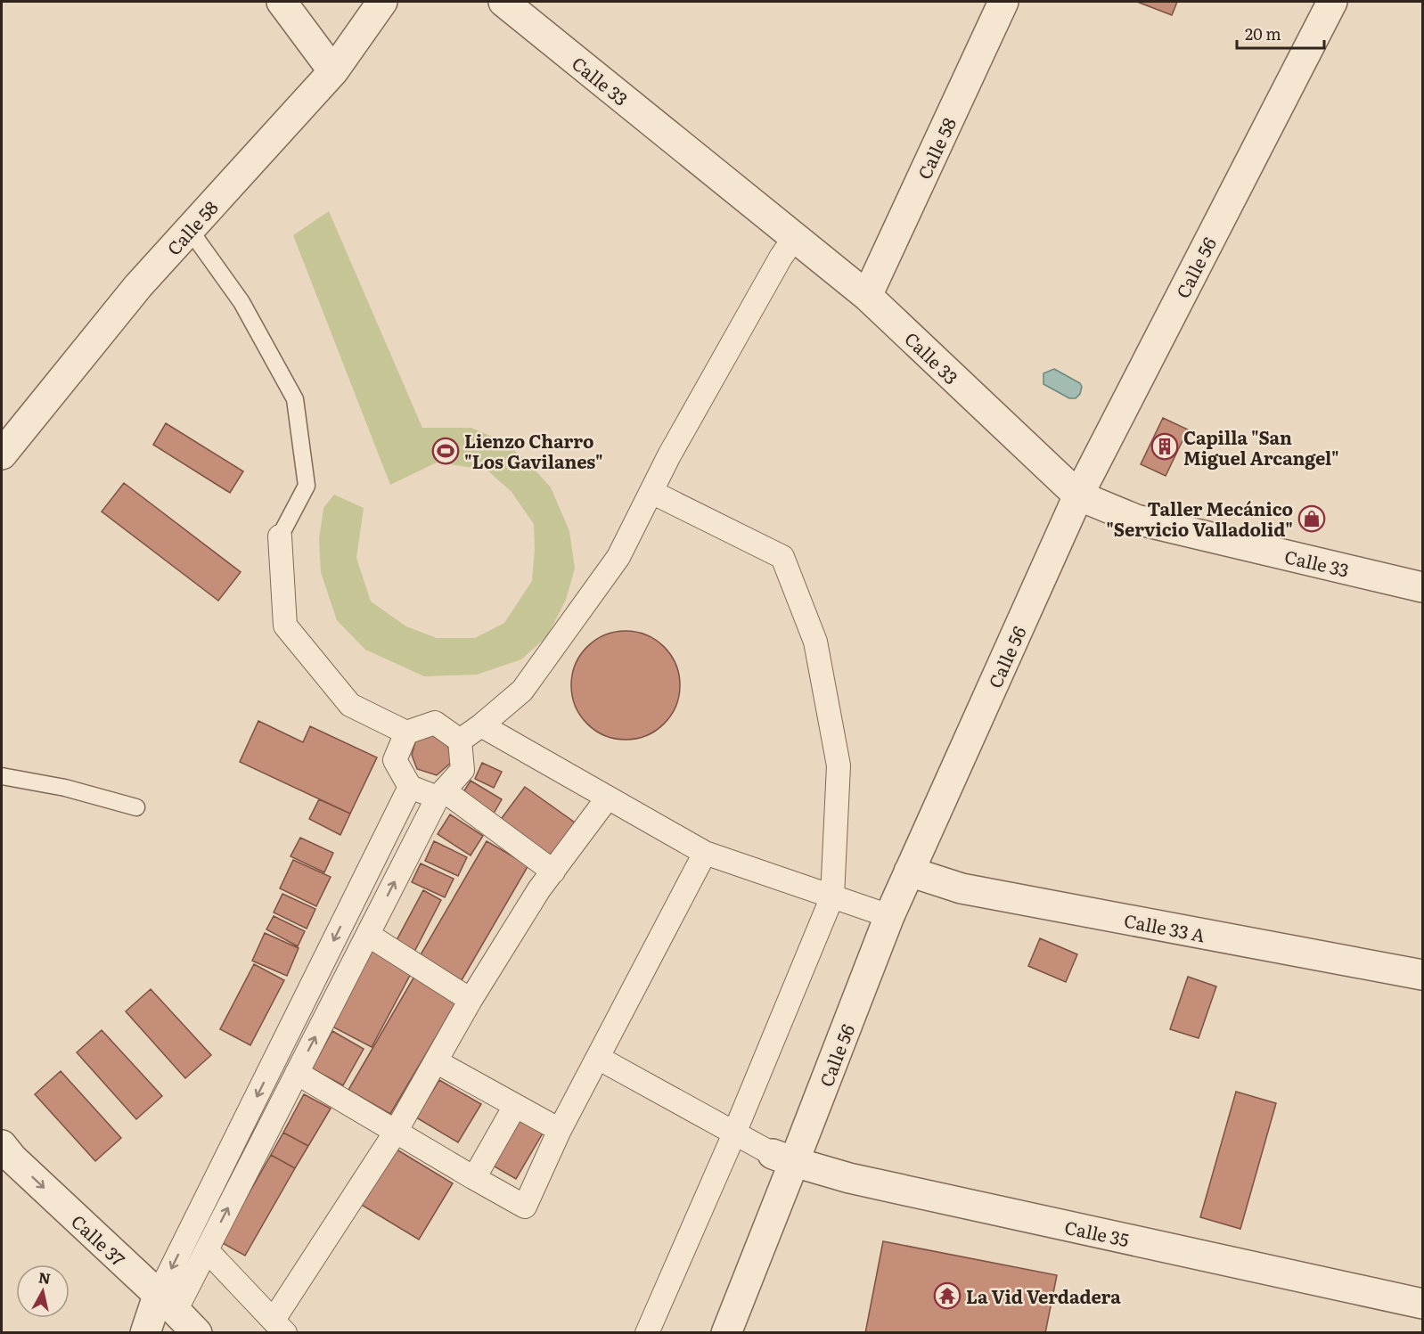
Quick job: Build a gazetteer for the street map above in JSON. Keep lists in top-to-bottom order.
{
  "streets": {
    "street": [
      "Calle 33",
      "Calle 58",
      "Calle 56",
      "Calle 33 A",
      "Calle 35",
      "Calle 37"
    ]
  },
  "crossings": [
    ["Calle 33", "Calle 58"],
    ["Calle 33", "Calle 56"],
    ["Calle 56", "Calle 33 A"],
    ["Calle 56", "Calle 35"]
  ],
  "one_way": ["Calle 37"],
  "places": {
    "building": ["Capilla \"San Miguel Arcangel\""],
    "sports": ["Lienzo Charro \"Los Gavilanes\""],
    "shop": ["Taller Mecánico \"Servicio Valladolid\""],
    "temple": ["La Vid Verdadera"]
  },
  "scale_bar": "20 m",
  "north": "top"
}
